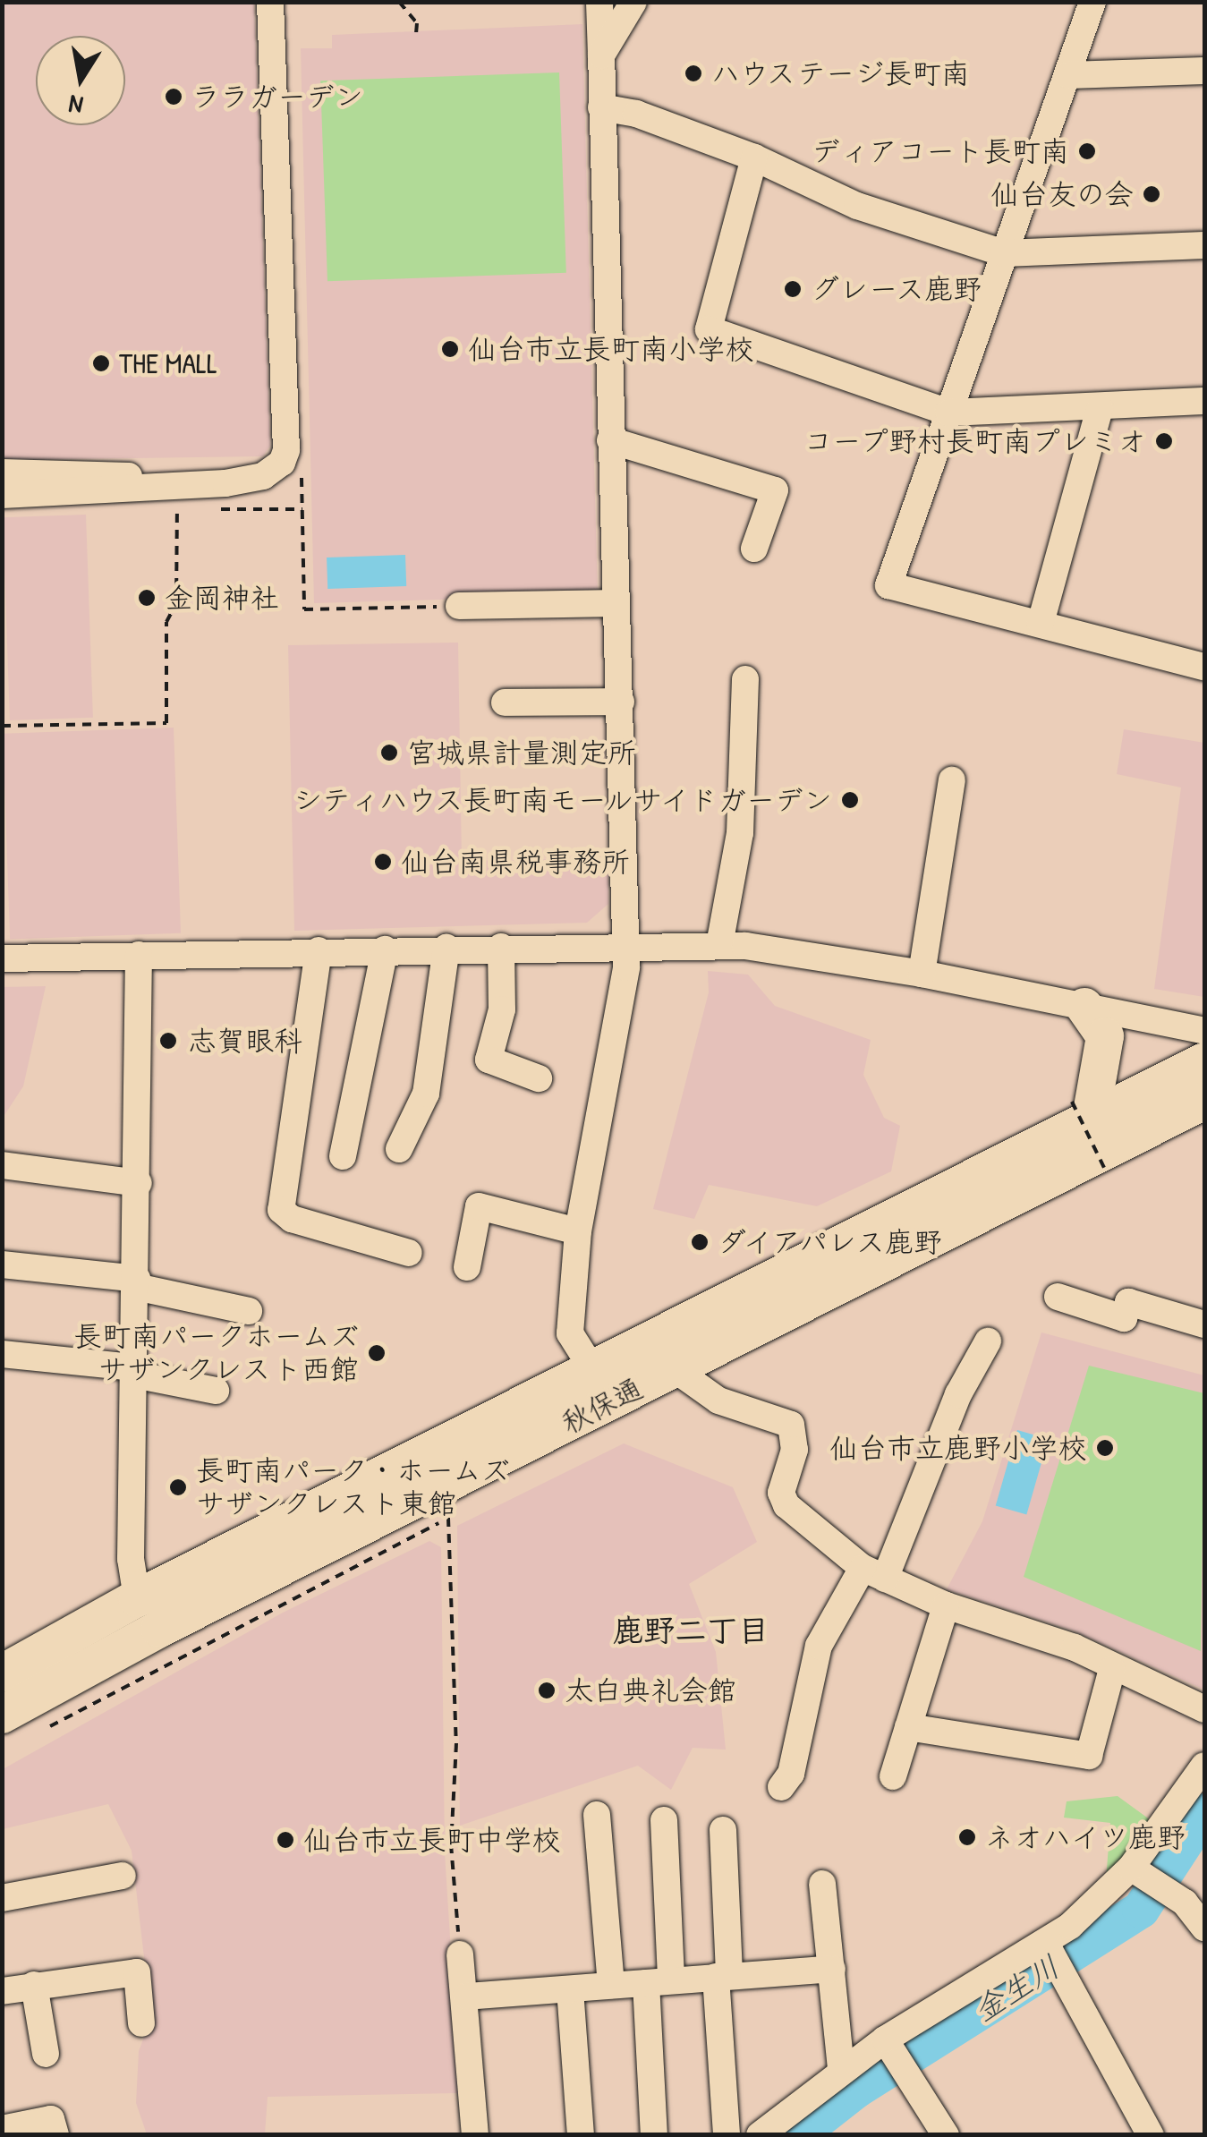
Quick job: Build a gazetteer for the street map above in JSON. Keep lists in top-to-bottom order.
{
  "streets": {
    "highway": ["秋保通"]
  },
  "districts": ["鹿野二丁目"],
  "water": ["金生川"],
  "places": [
    "ハウステージ長町南",
    "ララガーデン",
    "ディアコート長町南",
    "仙台友の会",
    "グレース鹿野",
    "仙台市立長町南小学校",
    "THE MALL",
    "コープ野村長町南プレミオ",
    "金岡神社",
    "宮城県計量測定所",
    "シティハウス長町南モールサイドガーデン",
    "仙台南県税事務所",
    "志賀眼科",
    "ダイアパレス鹿野",
    "長町南パークホームズ サザンクレスト西館",
    "仙台市立鹿野小学校",
    "長町南パーク・ホームズ サザンクレスト東館",
    "太白典礼会館",
    "ネオハイツ鹿野",
    "仙台市立長町中学校"
  ],
  "north": "bottom"
}
